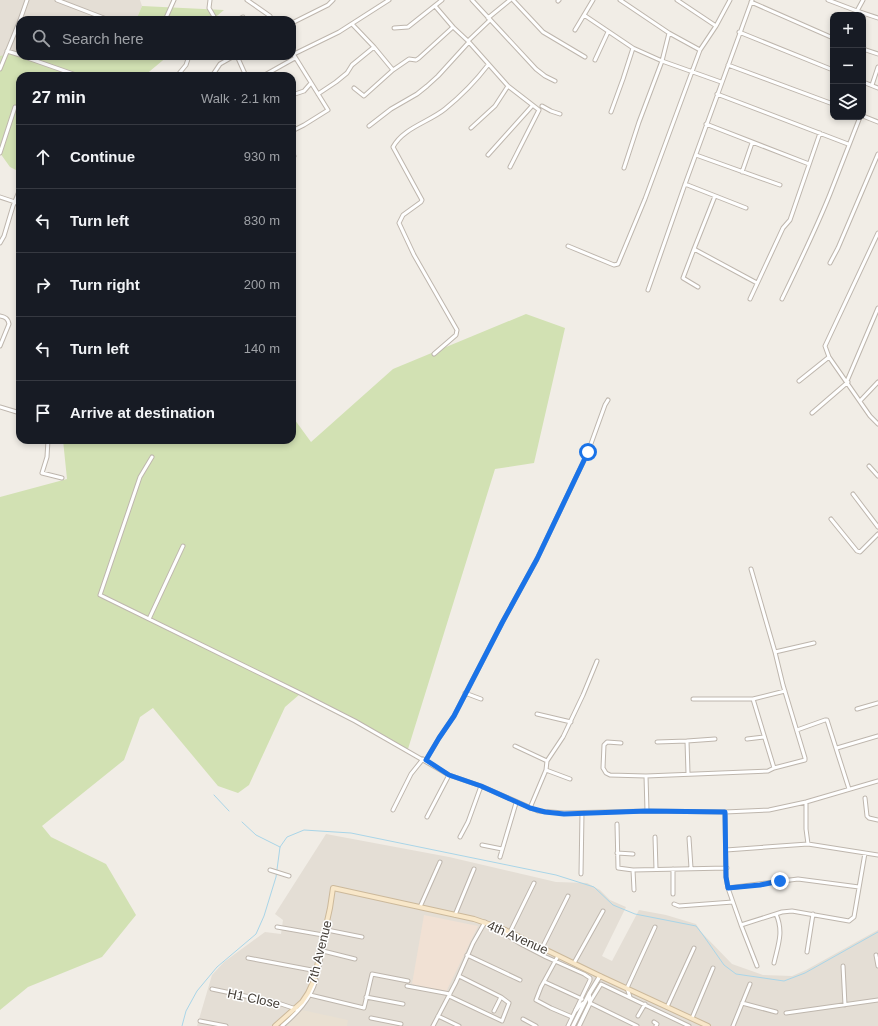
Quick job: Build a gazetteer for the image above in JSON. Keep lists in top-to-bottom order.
{
  "streets": {
    "main road": ["4th Avenue", "7th Avenue"],
    "street": ["H1 Close"]
  },
  "crossings": [
    ["4th Avenue", "7th Avenue"],
    ["7th Avenue", "H1 Close"]
  ],
  "page": {
    "map_buttons": ["+", "−"],
    "search": "Search here",
    "heading": ["27 min", "Walk · 2.1 km"],
    "list": [
      ["Continue", "930 m"],
      ["Turn left", "830 m"],
      ["Turn right", "200 m"],
      ["Turn left", "140 m"],
      "Arrive at destination"
    ]
  }
}
